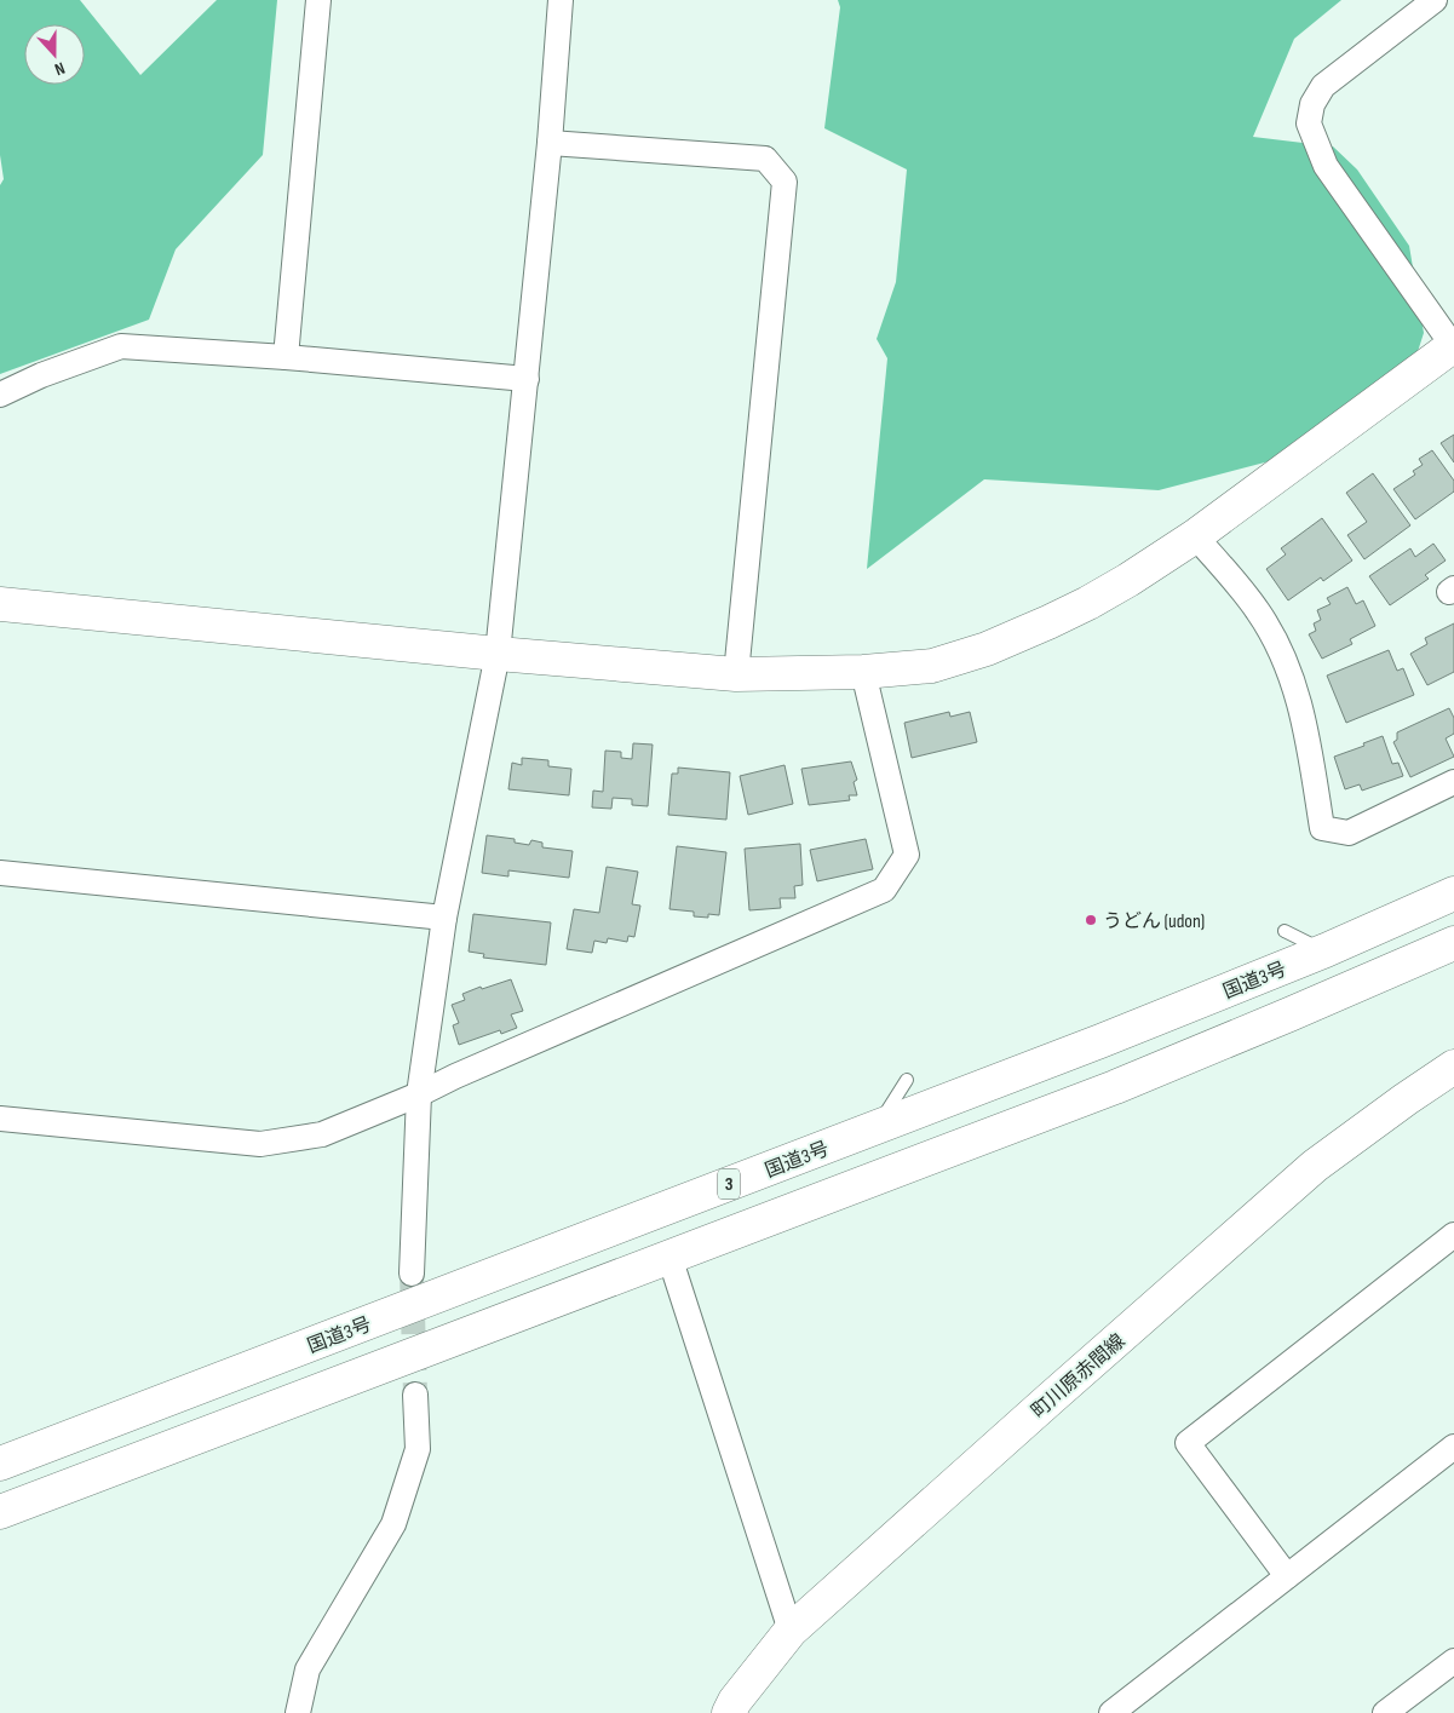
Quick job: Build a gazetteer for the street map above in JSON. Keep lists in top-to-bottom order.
{
  "streets": {
    "main road": ["国道3号", "3", "町川原赤間線"]
  },
  "places": ["うどん (udon)"],
  "north": "bottom"
}
